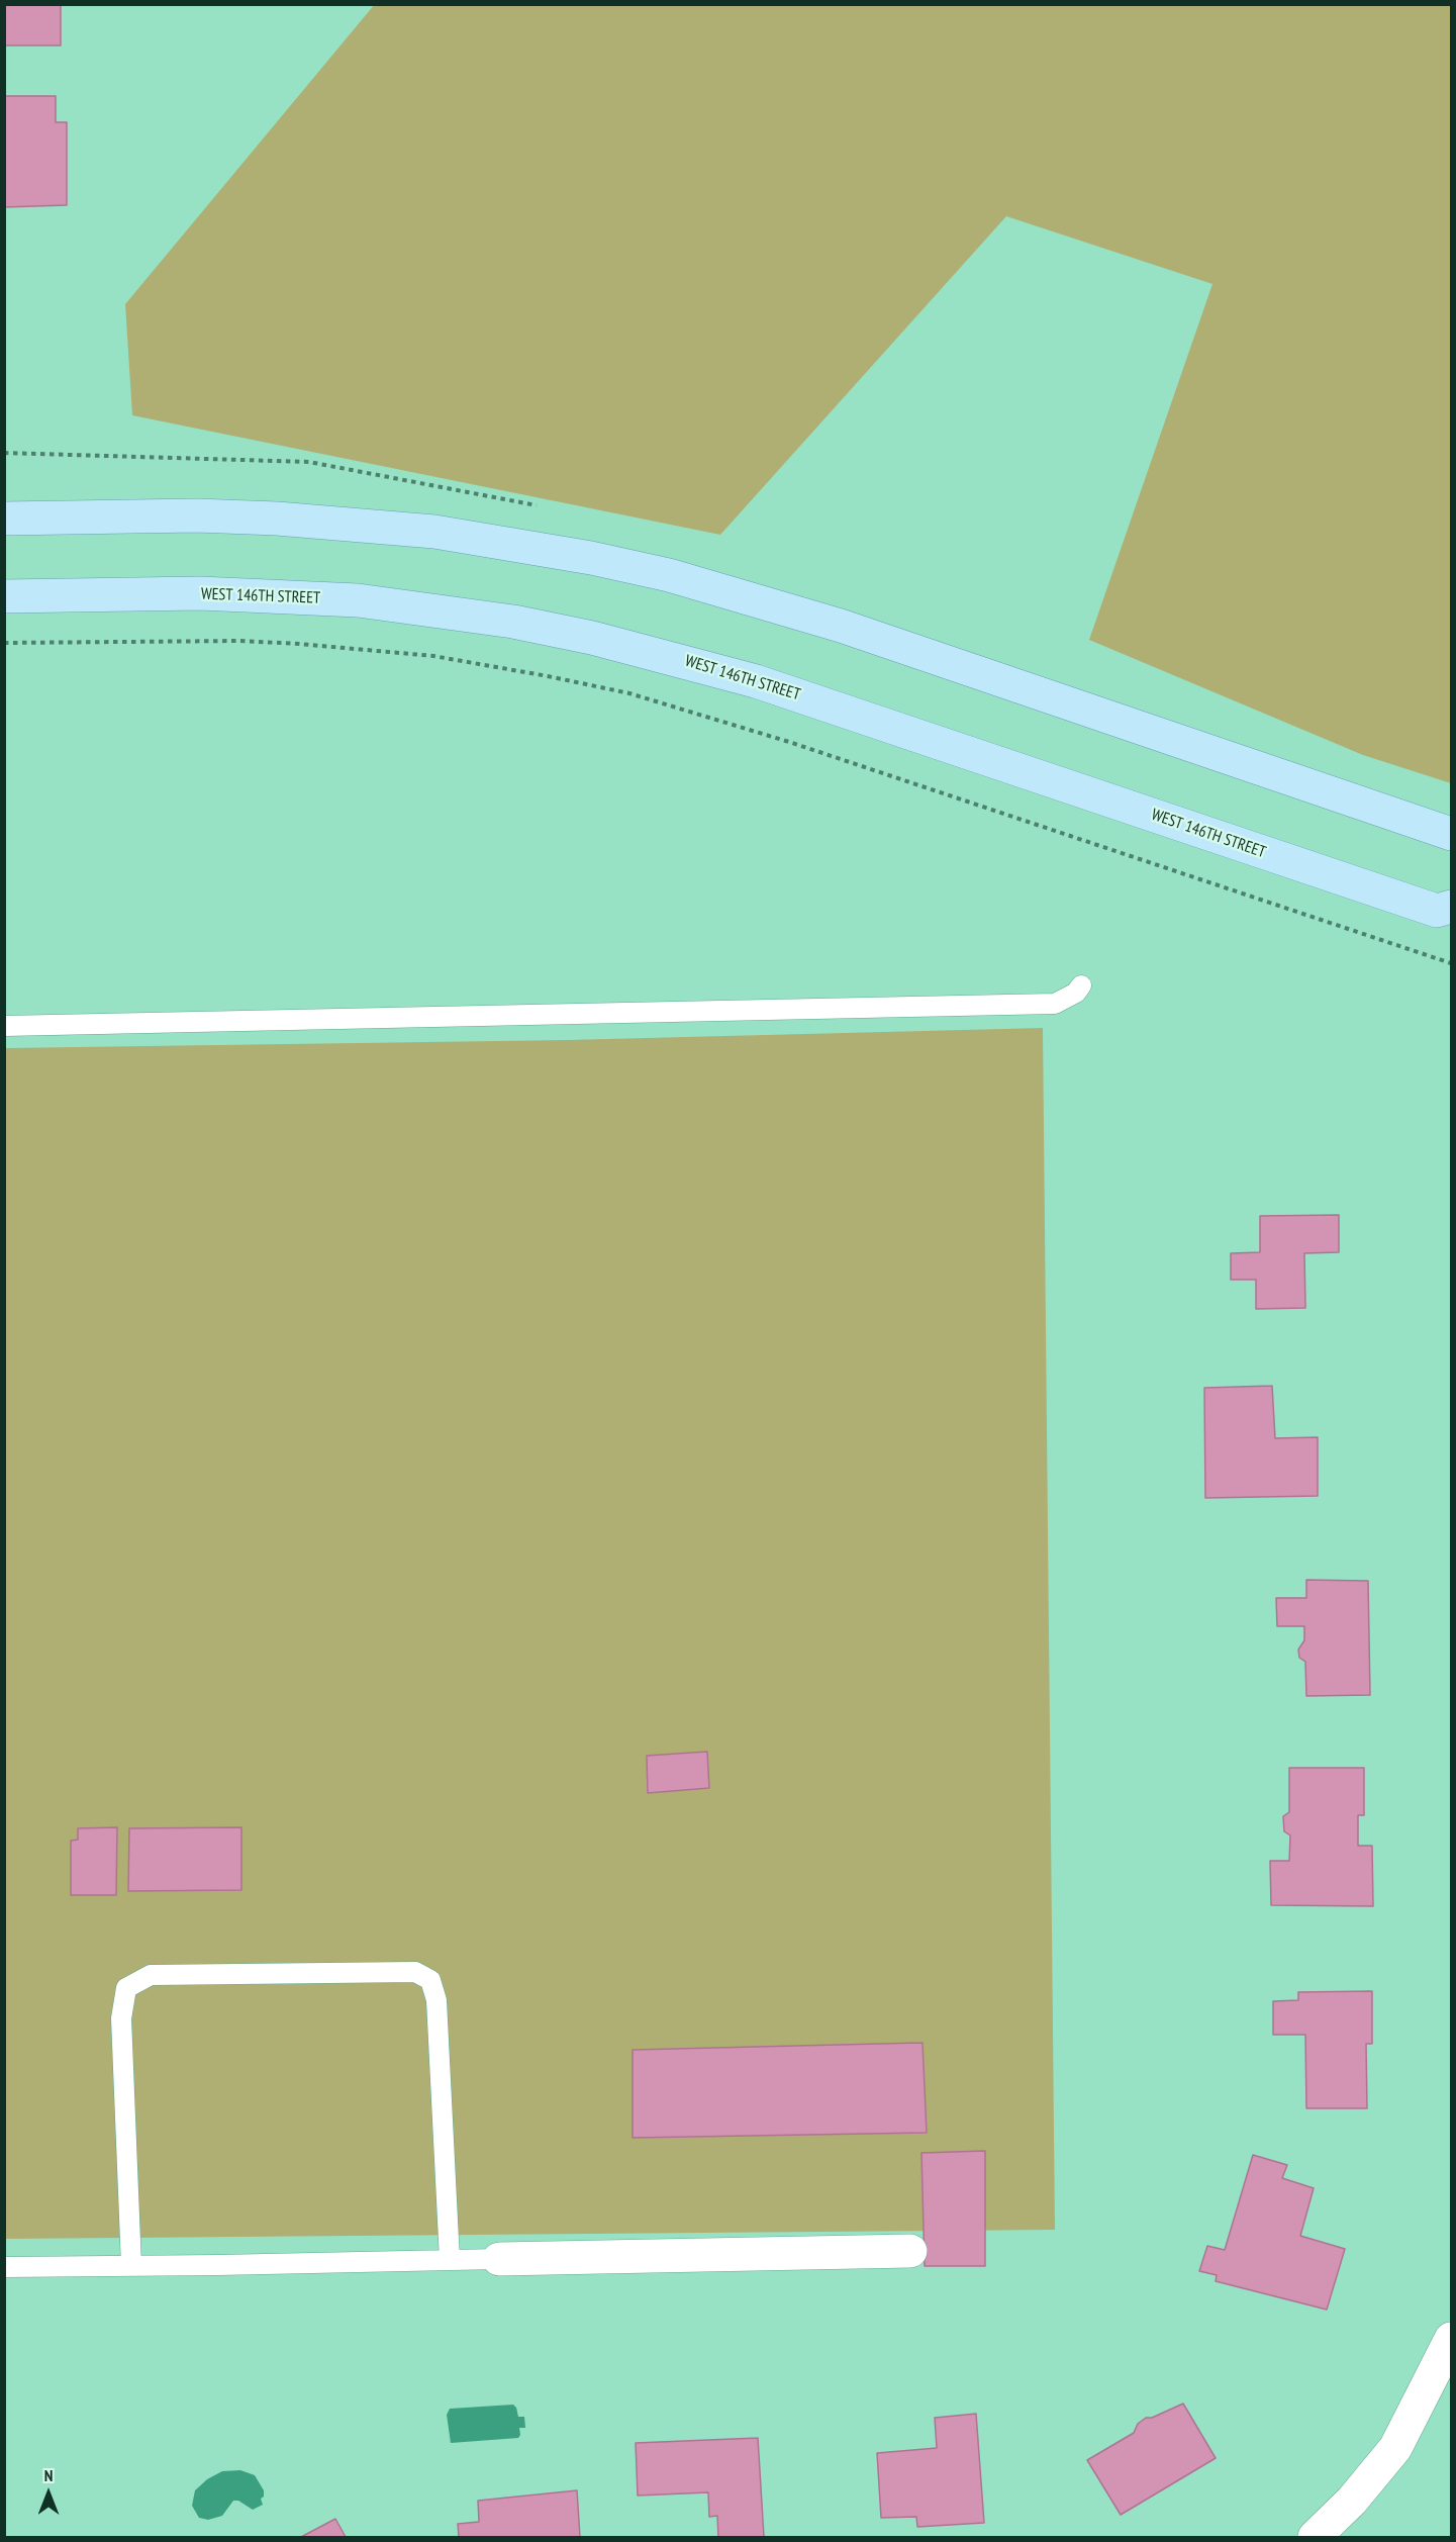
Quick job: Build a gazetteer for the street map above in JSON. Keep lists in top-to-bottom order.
{
  "streets": {
    "main road": ["WEST 146TH STREET"]
  },
  "north": "top"
}
